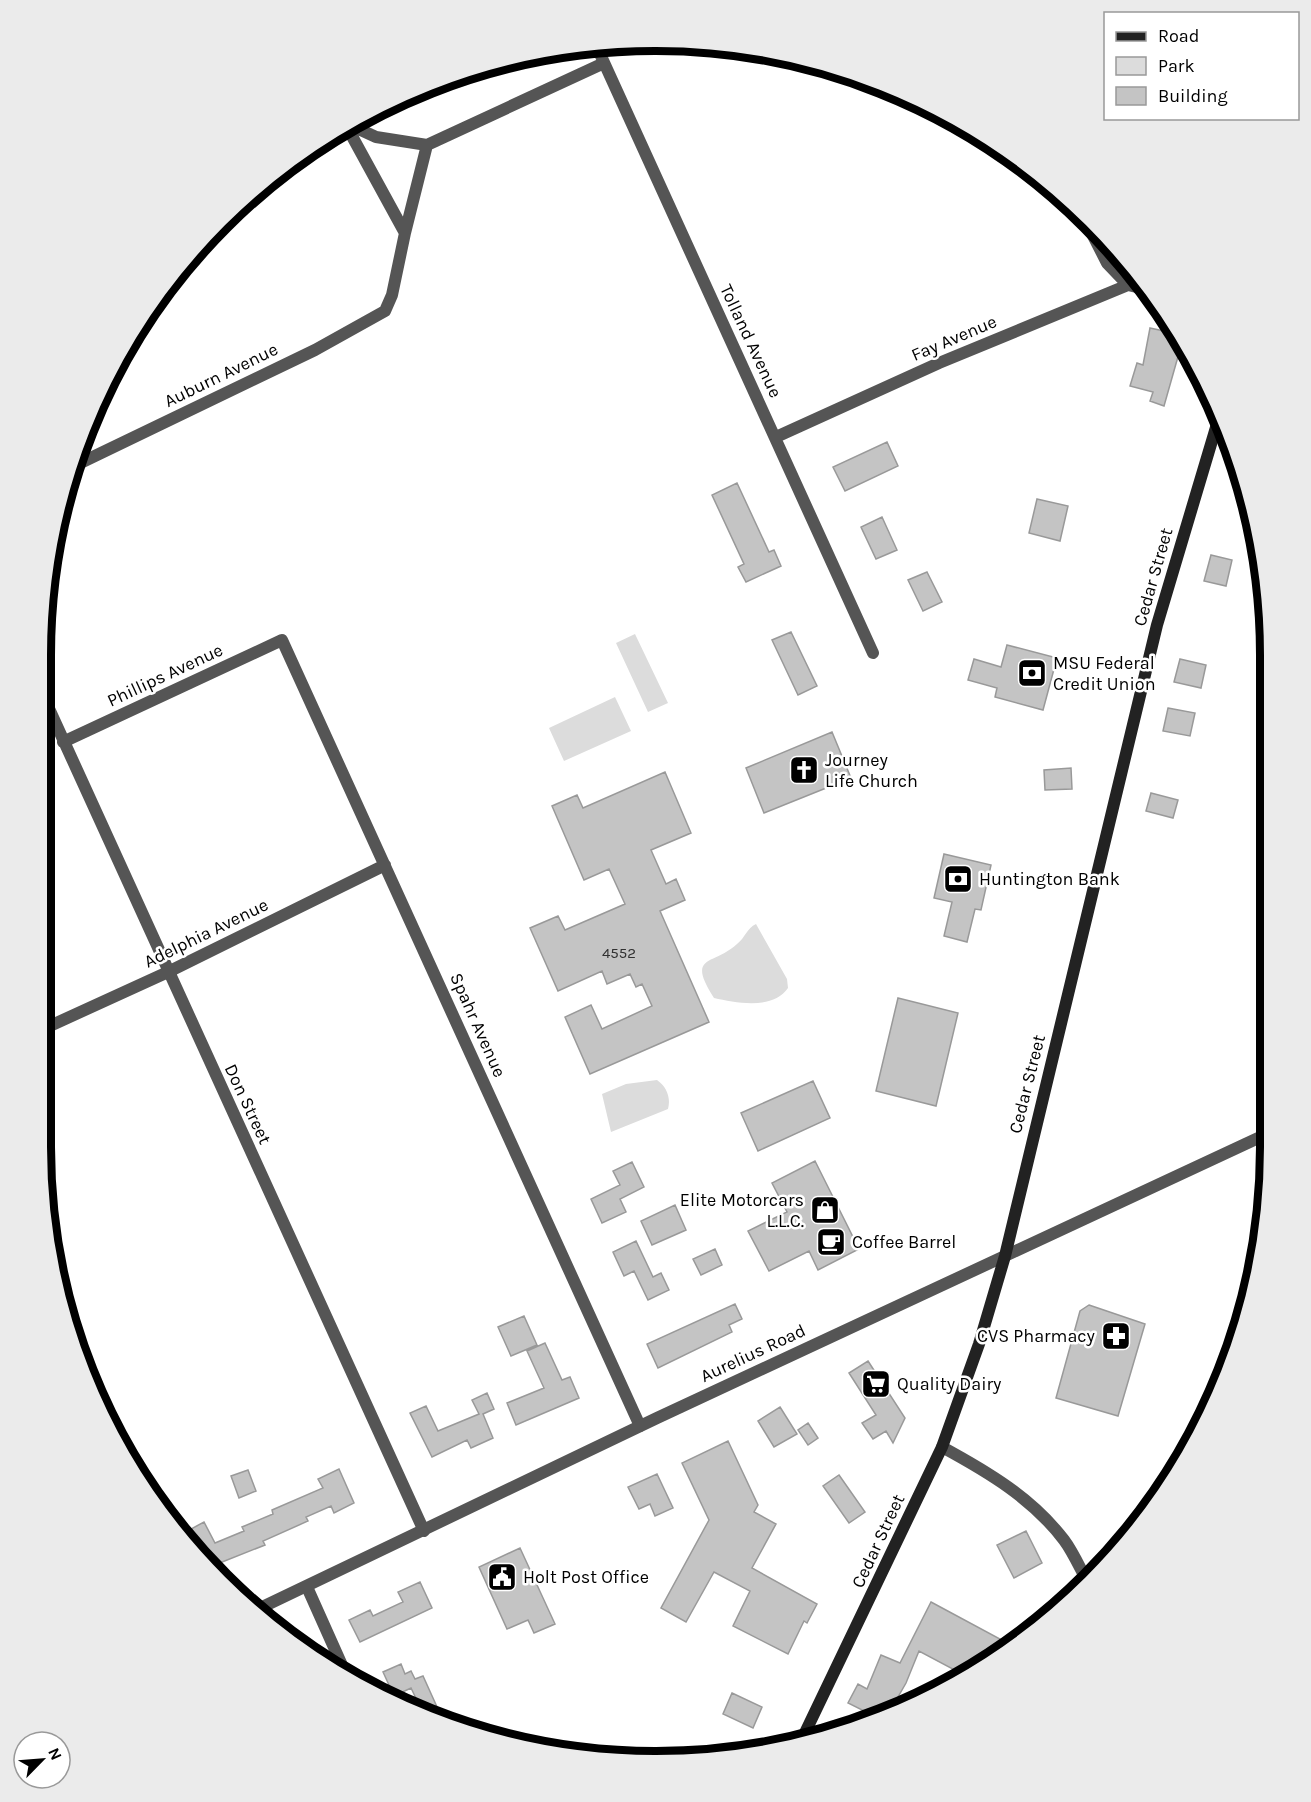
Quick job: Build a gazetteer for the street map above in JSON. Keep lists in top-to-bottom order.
{
  "streets": {
    "main road": ["Cedar Street"],
    "street": [
      "Fay Avenue",
      "Tolland Avenue",
      "Auburn Avenue",
      "Phillips Avenue",
      "Adelphia Avenue",
      "Spahr Avenue",
      "Don Street",
      "Aurelius Road"
    ]
  },
  "crossings": [
    ["Fay Avenue", "Tolland Avenue"],
    ["Cedar Street", "Aurelius Road"],
    ["Phillips Avenue", "Spahr Avenue"],
    ["Phillips Avenue", "Don Street"],
    ["Adelphia Avenue", "Spahr Avenue"],
    ["Adelphia Avenue", "Don Street"],
    ["Spahr Avenue", "Aurelius Road"],
    ["Don Street", "Aurelius Road"]
  ],
  "places": {
    "bank": ["MSU Federal Credit Union", "Huntington Bank"],
    "church": ["Journey Life Church"],
    "shop": ["Elite Motorcars L.L.C."],
    "cafe": ["Coffee Barrel"],
    "pharmacy": ["CVS Pharmacy"],
    "supermarket": ["Quality Dairy"],
    "public building": ["Holt Post Office"]
  },
  "house_numbers": ["4552"],
  "legend": ["Road", "Park", "Building"],
  "north": "top right"
}
